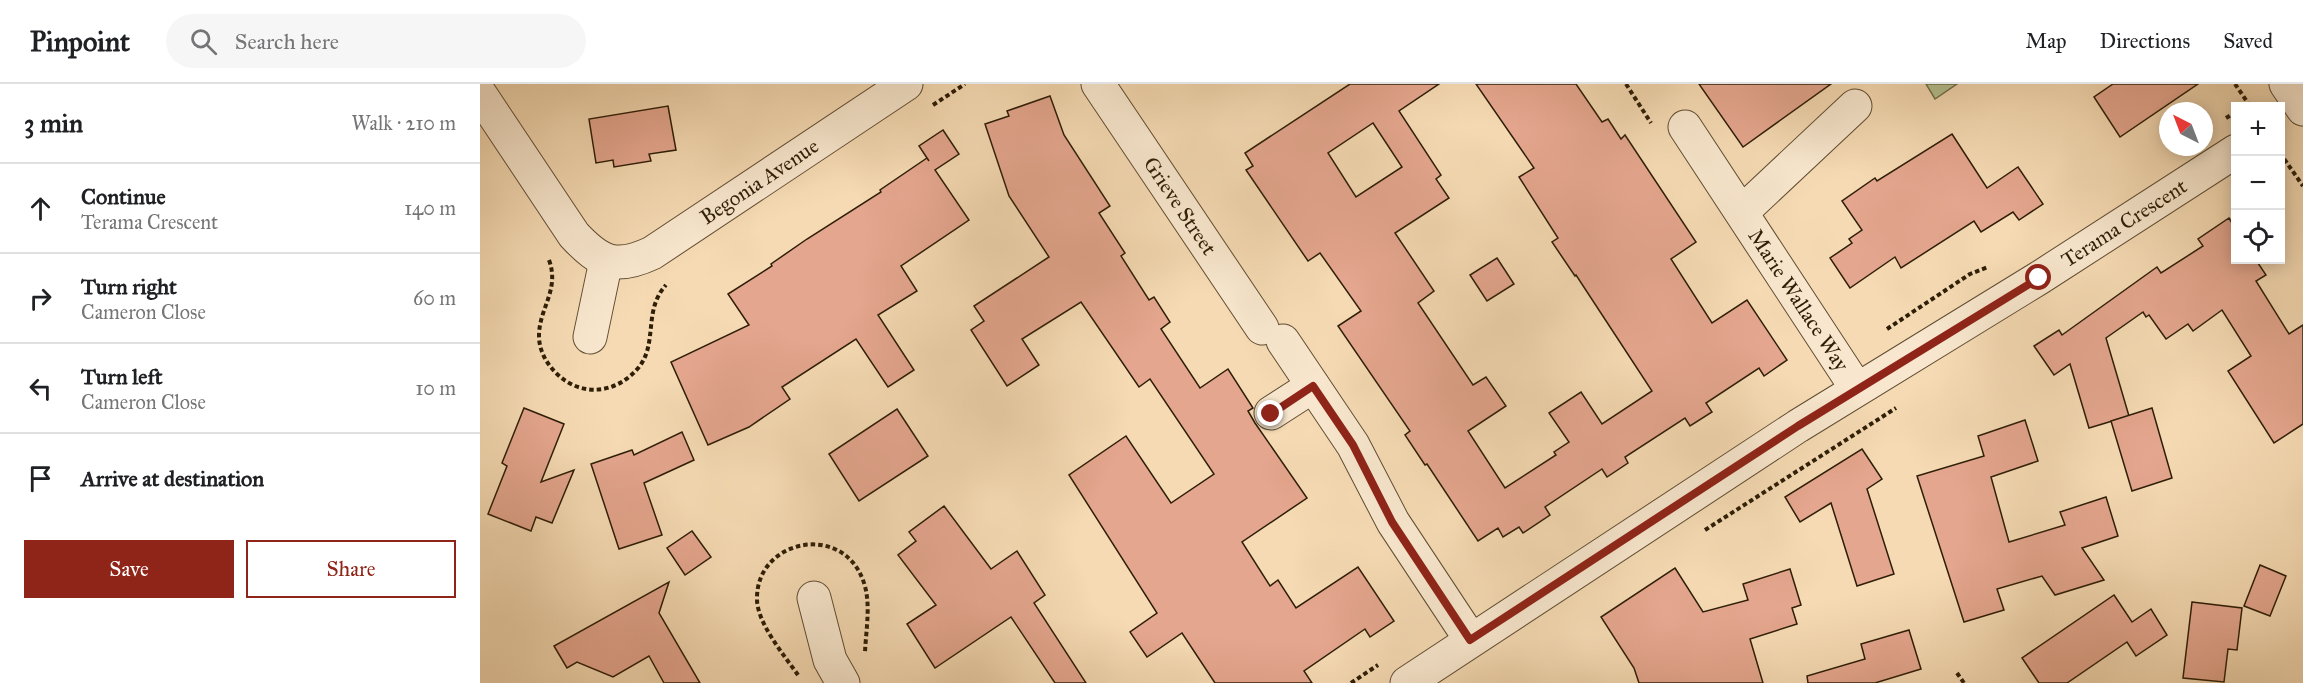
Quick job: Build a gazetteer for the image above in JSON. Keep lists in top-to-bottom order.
{
  "streets": {
    "street": [
      "Begonia Avenue",
      "Grieve Street",
      "Terama Crescent",
      "Marie Wallace Way"
    ]
  },
  "crossings": [
    ["Grieve Street", "Terama Crescent"],
    ["Terama Crescent", "Marie Wallace Way"]
  ],
  "north": "top left",
  "page": {
    "header": "Pinpoint",
    "search": "Search here",
    "nav": ["Map", "Directions", "Saved"],
    "heading": ["3 min", "Walk · 210 m"],
    "map_buttons": ["+", "−"],
    "list": [
      ["Continue", "Terama Crescent", "140 m"],
      ["Turn right", "Cameron Close", "60 m"],
      ["Turn left", "Cameron Close", "10 m"],
      "Arrive at destination"
    ],
    "buttons": ["Save", "Share"]
  }
}
